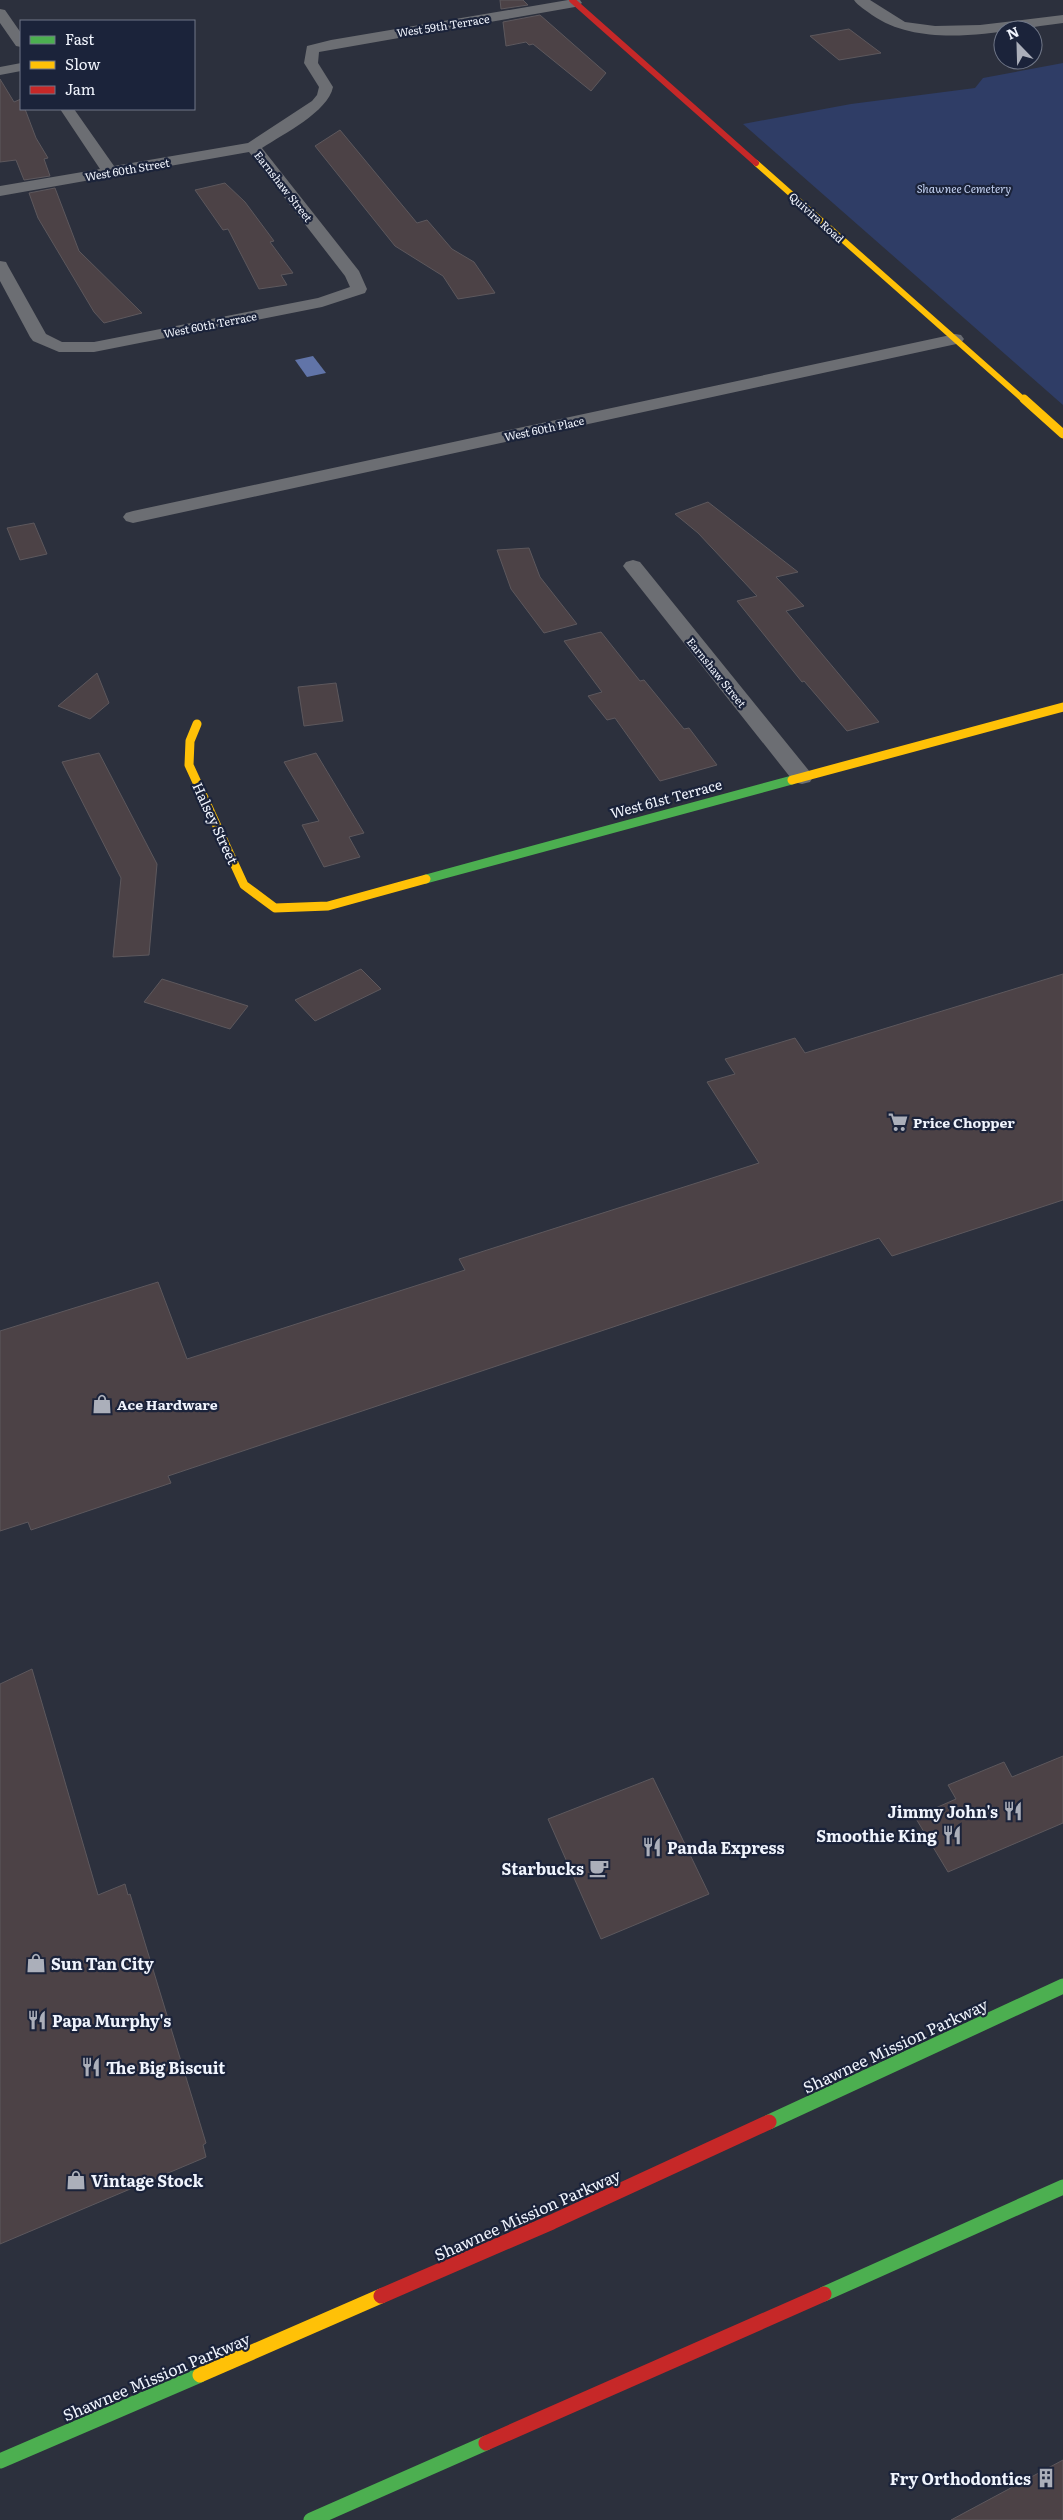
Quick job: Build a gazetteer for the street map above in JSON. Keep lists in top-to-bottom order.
{
  "streets": {
    "main road": [
      "Quivira Road",
      "West 61st Terrace",
      "Halsey Street",
      "Shawnee Mission Parkway"
    ],
    "street": [
      "West 59th Terrace",
      "West 60th Street",
      "Earnshaw Street",
      "West 60th Terrace",
      "West 60th Place"
    ]
  },
  "crossings": [
    ["West 59th Terrace", "Earnshaw Street"],
    ["West 59th Terrace", "Quivira Road"],
    ["West 60th Street", "Earnshaw Street"],
    ["Earnshaw Street", "West 60th Terrace"],
    ["Earnshaw Street", "West 61st Terrace"],
    ["Quivira Road", "West 60th Place"],
    ["West 61st Terrace", "Halsey Street"]
  ],
  "parks": ["Shawnee Cemetery"],
  "places": {
    "supermarket": ["Price Chopper"],
    "shop": ["Ace Hardware", "Sun Tan City", "Vintage Stock"],
    "restaurant": [
      "Jimmy John's",
      "Smoothie King",
      "Panda Express",
      "Papa Murphy's",
      "The Big Biscuit"
    ],
    "cafe": ["Starbucks"],
    "building": ["Fry Orthodontics"]
  },
  "legend": ["Fast", "Slow", "Jam"],
  "north": "top left"
}
